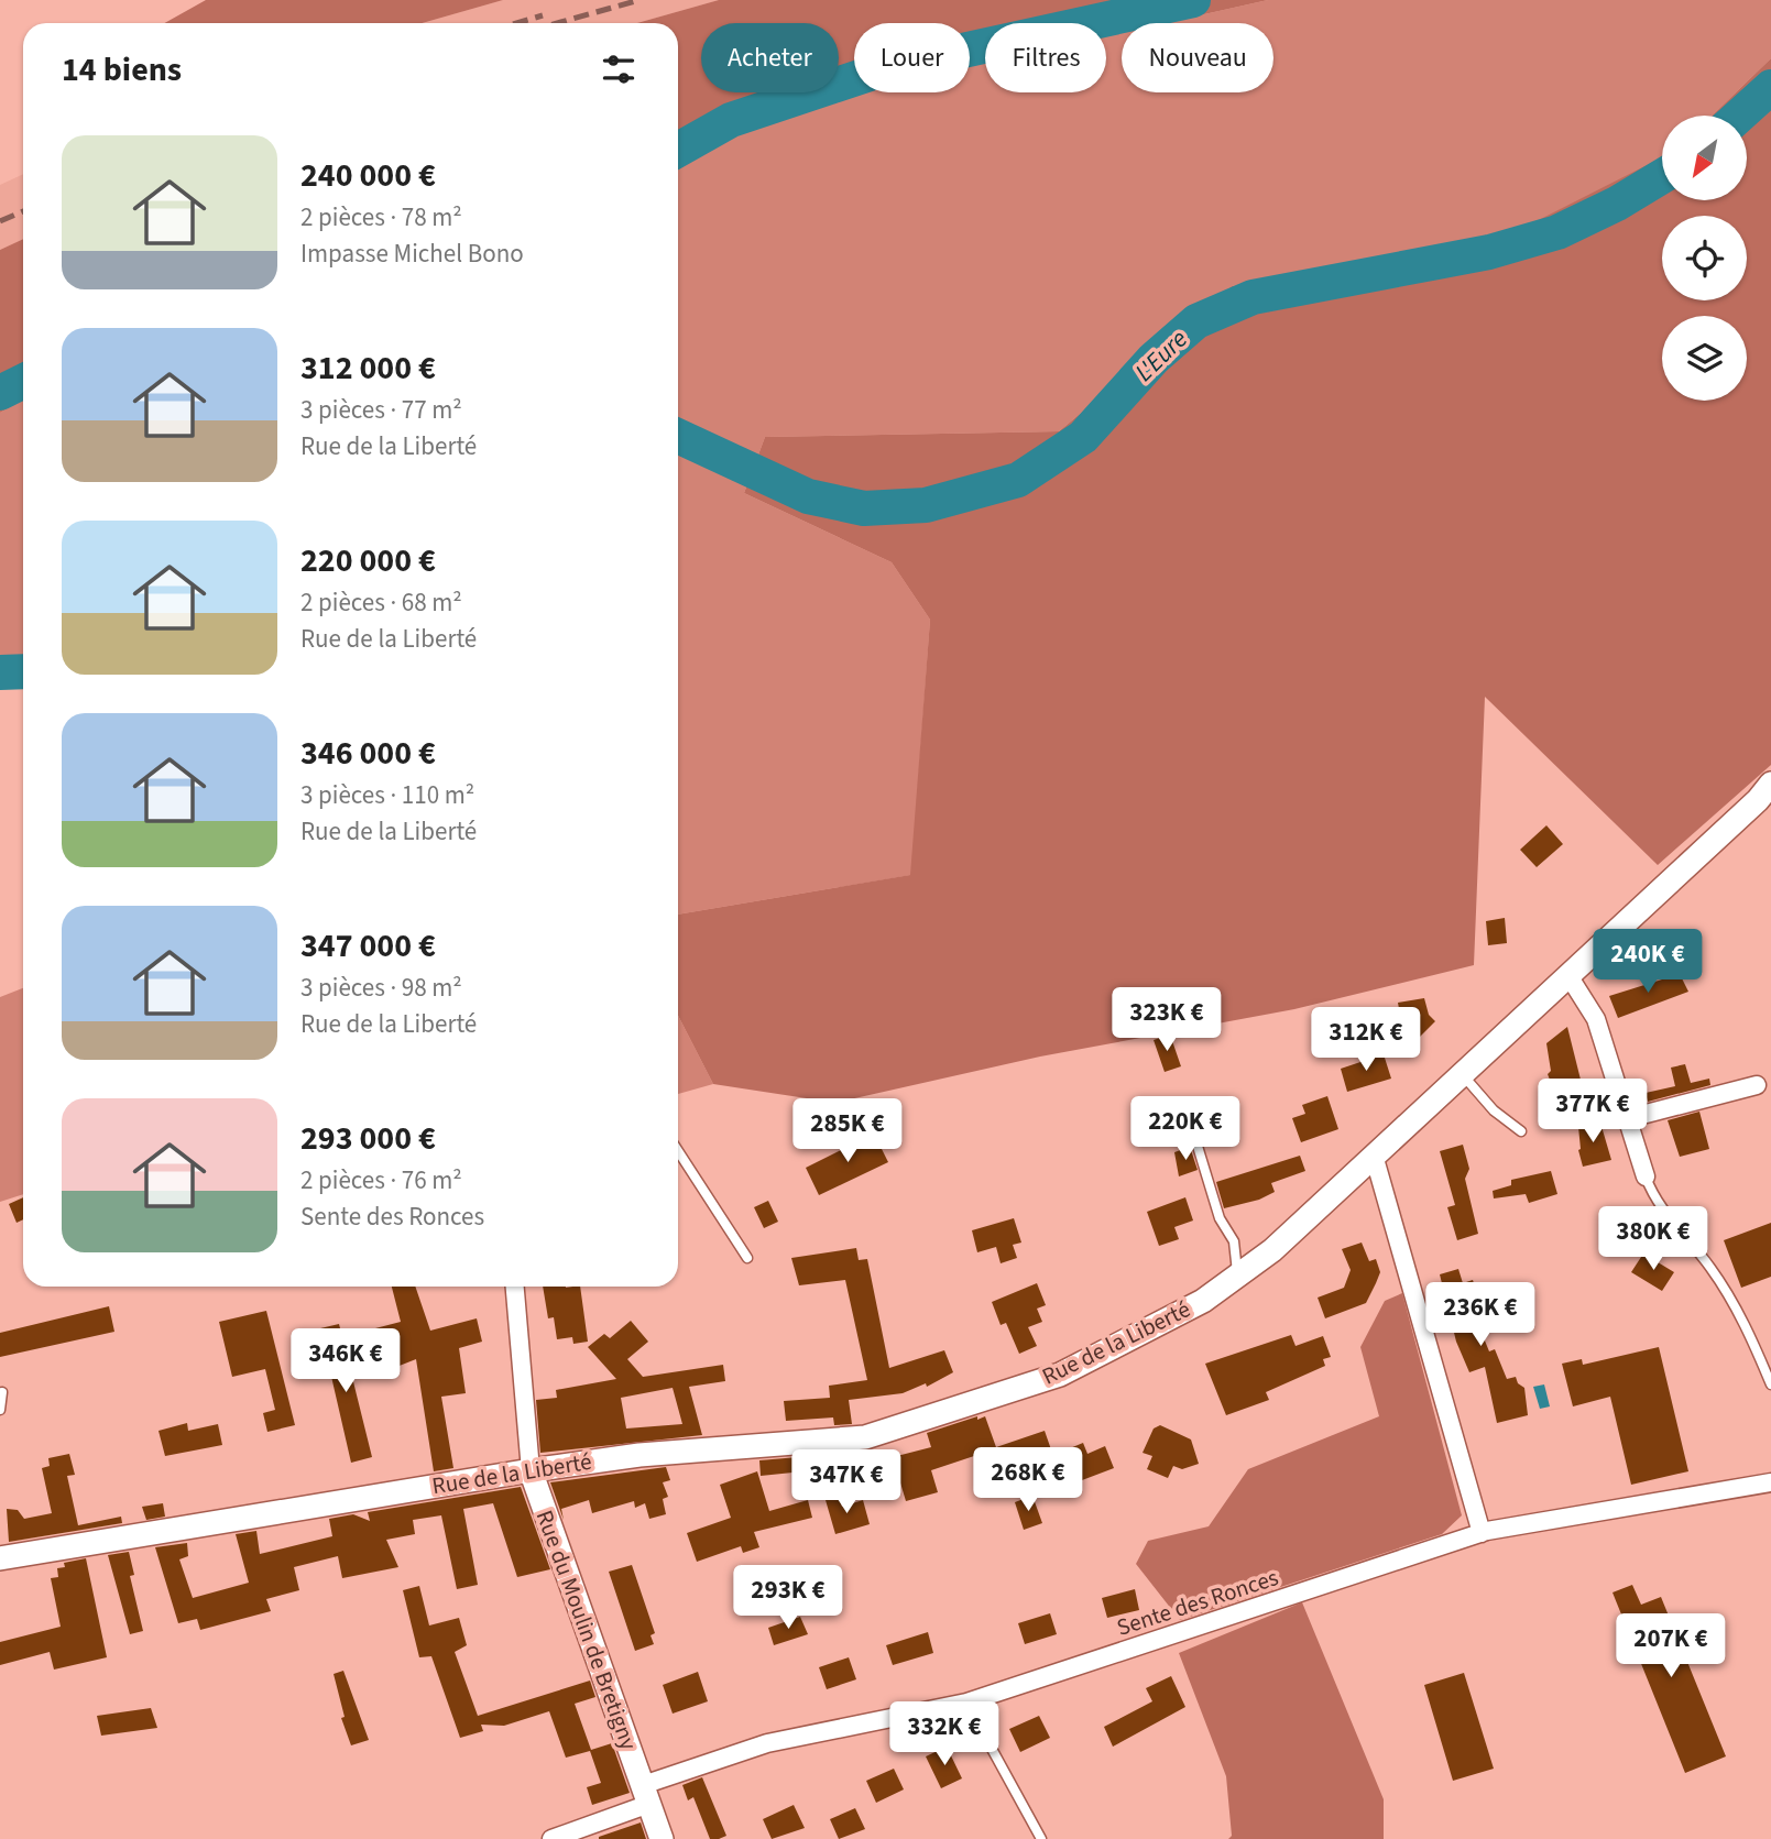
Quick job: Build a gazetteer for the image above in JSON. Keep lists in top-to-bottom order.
{
  "streets": {
    "street": ["Rue de la Liberté", "Sente des Ronces", "Rue du Moulin de Bretigny"]
  },
  "crossings": [
    ["Rue de la Liberté", "Rue du Moulin de Bretigny"],
    ["Sente des Ronces", "Rue du Moulin de Bretigny"]
  ],
  "water": ["L'Eure"],
  "north": "bottom left",
  "page": {
    "chip": [
      "Acheter",
      "Louer",
      "Filtres",
      "Nouveau"
    ],
    "heading": "14 biens",
    "list": [
      {
        "name": "240 000 €",
        "note": "2 pièces · 78 m² · Impasse Michel Bono"
      },
      {
        "name": "312 000 €",
        "note": "3 pièces · 77 m² · Rue de la Liberté"
      },
      {
        "name": "220 000 €",
        "note": "2 pièces · 68 m² · Rue de la Liberté"
      },
      {
        "name": "346 000 €",
        "note": "3 pièces · 110 m² · Rue de la Liberté"
      },
      {
        "name": "347 000 €",
        "note": "3 pièces · 98 m² · Rue de la Liberté"
      },
      {
        "name": "293 000 €",
        "note": "2 pièces · 76 m² · Sente des Ronces"
      }
    ],
    "price": [
      "240K €",
      "323K €",
      "312K €",
      "377K €",
      "220K €",
      "285K €",
      "380K €",
      "236K €",
      "346K €",
      "268K €",
      "347K €",
      "293K €",
      "207K €",
      "332K €"
    ]
  }
}
